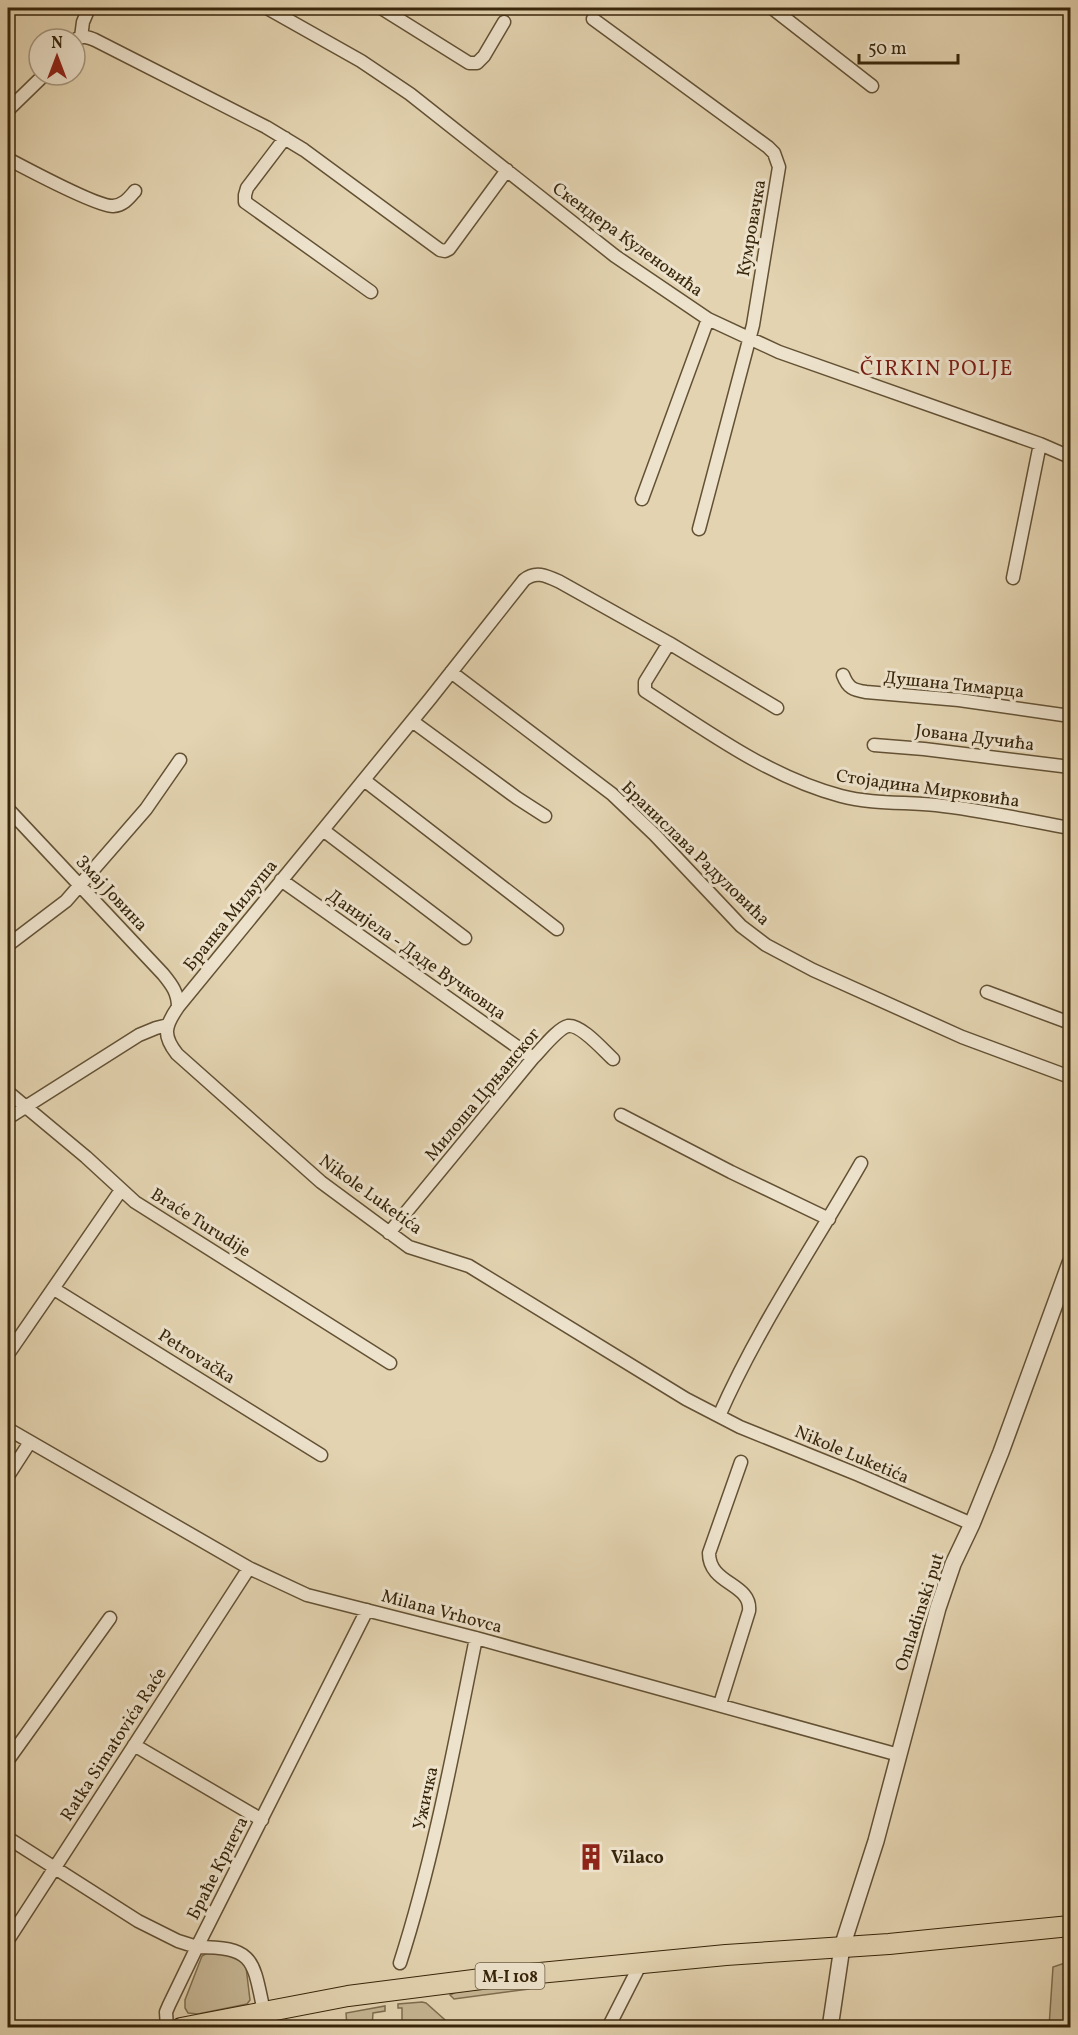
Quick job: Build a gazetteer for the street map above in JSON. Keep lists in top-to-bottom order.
{
  "streets": {
    "main road": ["M-I 108"],
    "street": [
      "Кумровачка",
      "Скендера Куленовића",
      "Душана Тимарца",
      "Јована Дучића",
      "Стојадина Мирковића",
      "Бранислава Радуловића",
      "Змај Јовина",
      "Бранка Миљуша",
      "Данијела - Даде Вучковца",
      "Милоша Црњанског",
      "Nikole Luketića",
      "Braće Turudije",
      "Petrovačka",
      "Milana Vrhovca",
      "Omladinski put",
      "Ratka Simatovića Raće",
      "Ужичка",
      "Браће Крнета"
    ]
  },
  "crossings": [
    ["Кумровачка", "Скендера Куленовића"],
    ["Стојадина Мирковића", "Бранка Миљуша"],
    ["Бранислава Радуловића", "Бранка Миљуша"],
    ["Змај Јовина", "Бранка Миљуша"],
    ["Бранка Миљуша", "Данијела - Даде Вучковца"],
    ["Бранка Миљуша", "Nikole Luketića"],
    ["Данијела - Даде Вучковца", "Милоша Црњанског"],
    ["Милоша Црњанског", "Nikole Luketića"],
    ["Nikole Luketića", "Omladinski put"],
    ["Milana Vrhovca", "Omladinski put"],
    ["Milana Vrhovca", "Ratka Simatovića Raće"],
    ["Milana Vrhovca", "Ужичка"],
    ["Milana Vrhovca", "Браће Крнета"],
    ["Omladinski put", "M-I 108"],
    ["Ratka Simatovića Raće", "Браће Крнета"]
  ],
  "districts": ["ČIRKIN POLJE"],
  "places": {
    "building": ["Vilaco"]
  },
  "scale_bar": "50 m",
  "north": "top"
}
